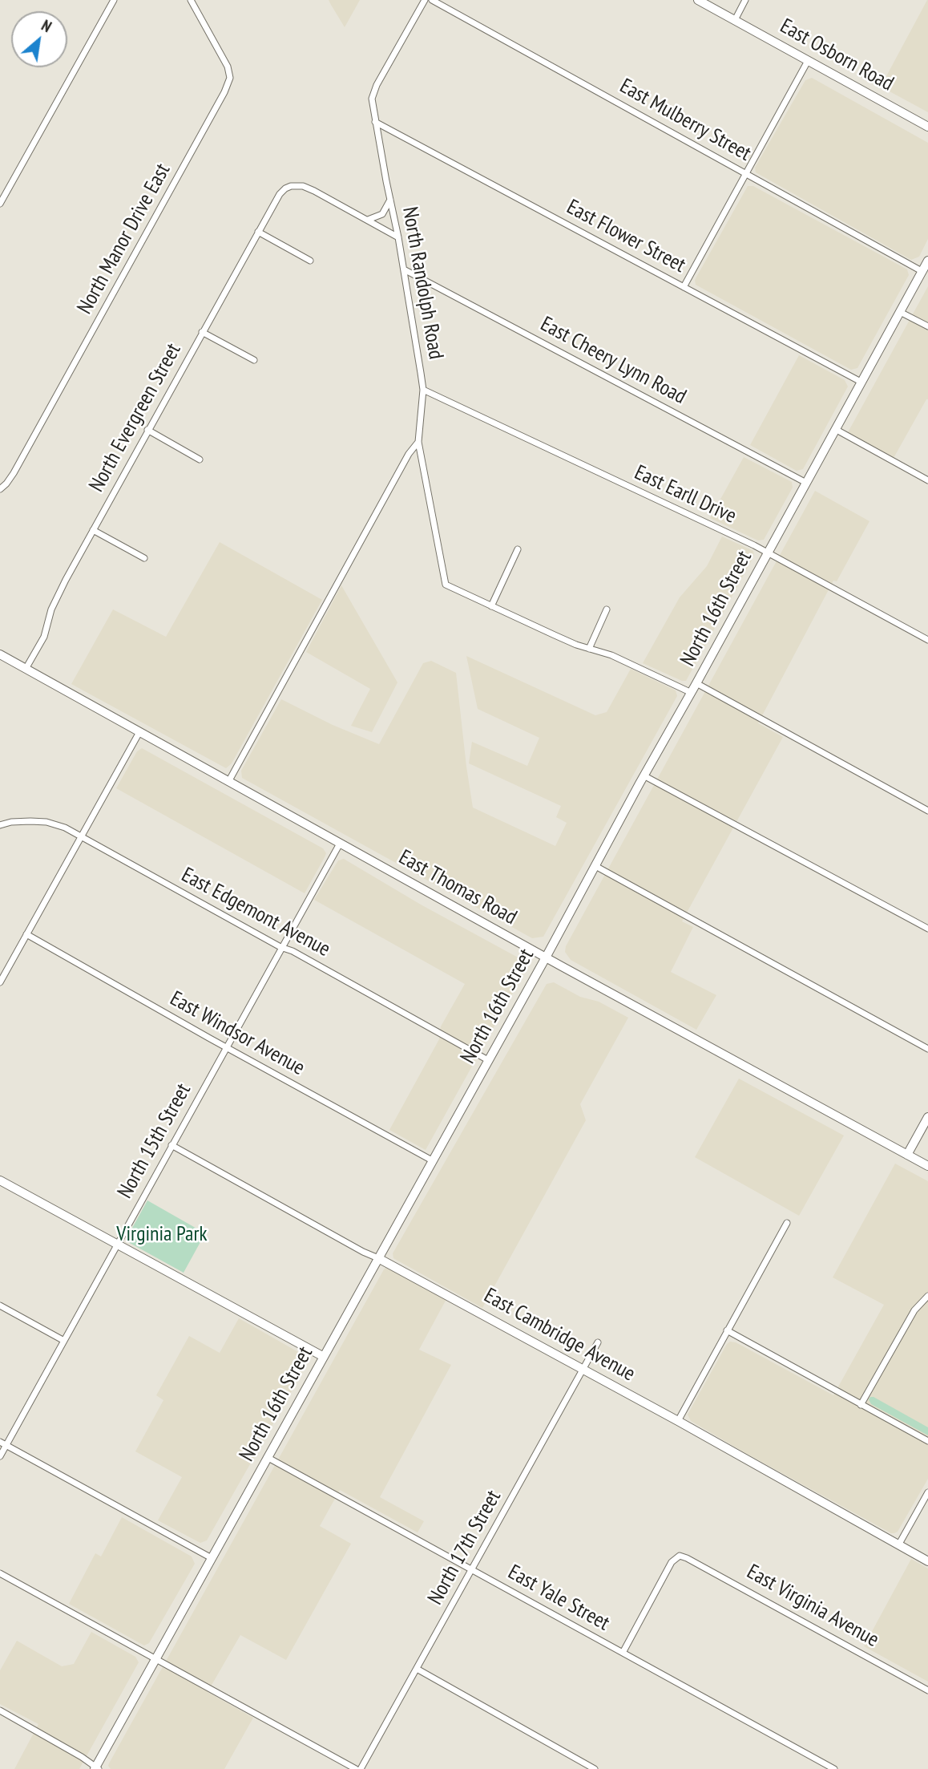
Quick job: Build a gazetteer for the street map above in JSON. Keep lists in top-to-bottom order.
{
  "streets": {
    "main road": [
      "East Osborn Road",
      "North 16th Street",
      "East Thomas Road",
      "East Cambridge Avenue"
    ],
    "street": [
      "East Mulberry Street",
      "East Flower Street",
      "North Manor Drive East",
      "North Randolph Road",
      "East Cheery Lynn Road",
      "North Evergreen Street",
      "East Earll Drive",
      "East Edgemont Avenue",
      "East Windsor Avenue",
      "North 15th Street",
      "North 17th Street",
      "East Yale Street",
      "East Virginia Avenue"
    ]
  },
  "crossings": [
    ["East Mulberry Street", "North 16th Street"],
    ["East Flower Street", "North Randolph Road"],
    ["East Flower Street", "North 16th Street"],
    ["North Randolph Road", "East Cheery Lynn Road"],
    ["North Randolph Road", "East Earll Drive"],
    ["East Cheery Lynn Road", "North 16th Street"],
    ["North Evergreen Street", "East Thomas Road"],
    ["East Earll Drive", "North 16th Street"],
    ["North 16th Street", "East Thomas Road"],
    ["North 16th Street", "East Edgemont Avenue"],
    ["North 16th Street", "East Windsor Avenue"],
    ["North 16th Street", "East Cambridge Avenue"],
    ["North 16th Street", "East Yale Street"],
    ["East Thomas Road", "North 15th Street"],
    ["East Edgemont Avenue", "North 15th Street"],
    ["East Windsor Avenue", "North 15th Street"],
    ["North 15th Street", "East Cambridge Avenue"],
    ["East Cambridge Avenue", "North 17th Street"],
    ["North 17th Street", "East Yale Street"],
    ["East Yale Street", "East Virginia Avenue"]
  ],
  "parks": ["Virginia Park"],
  "north": "top right"
}
